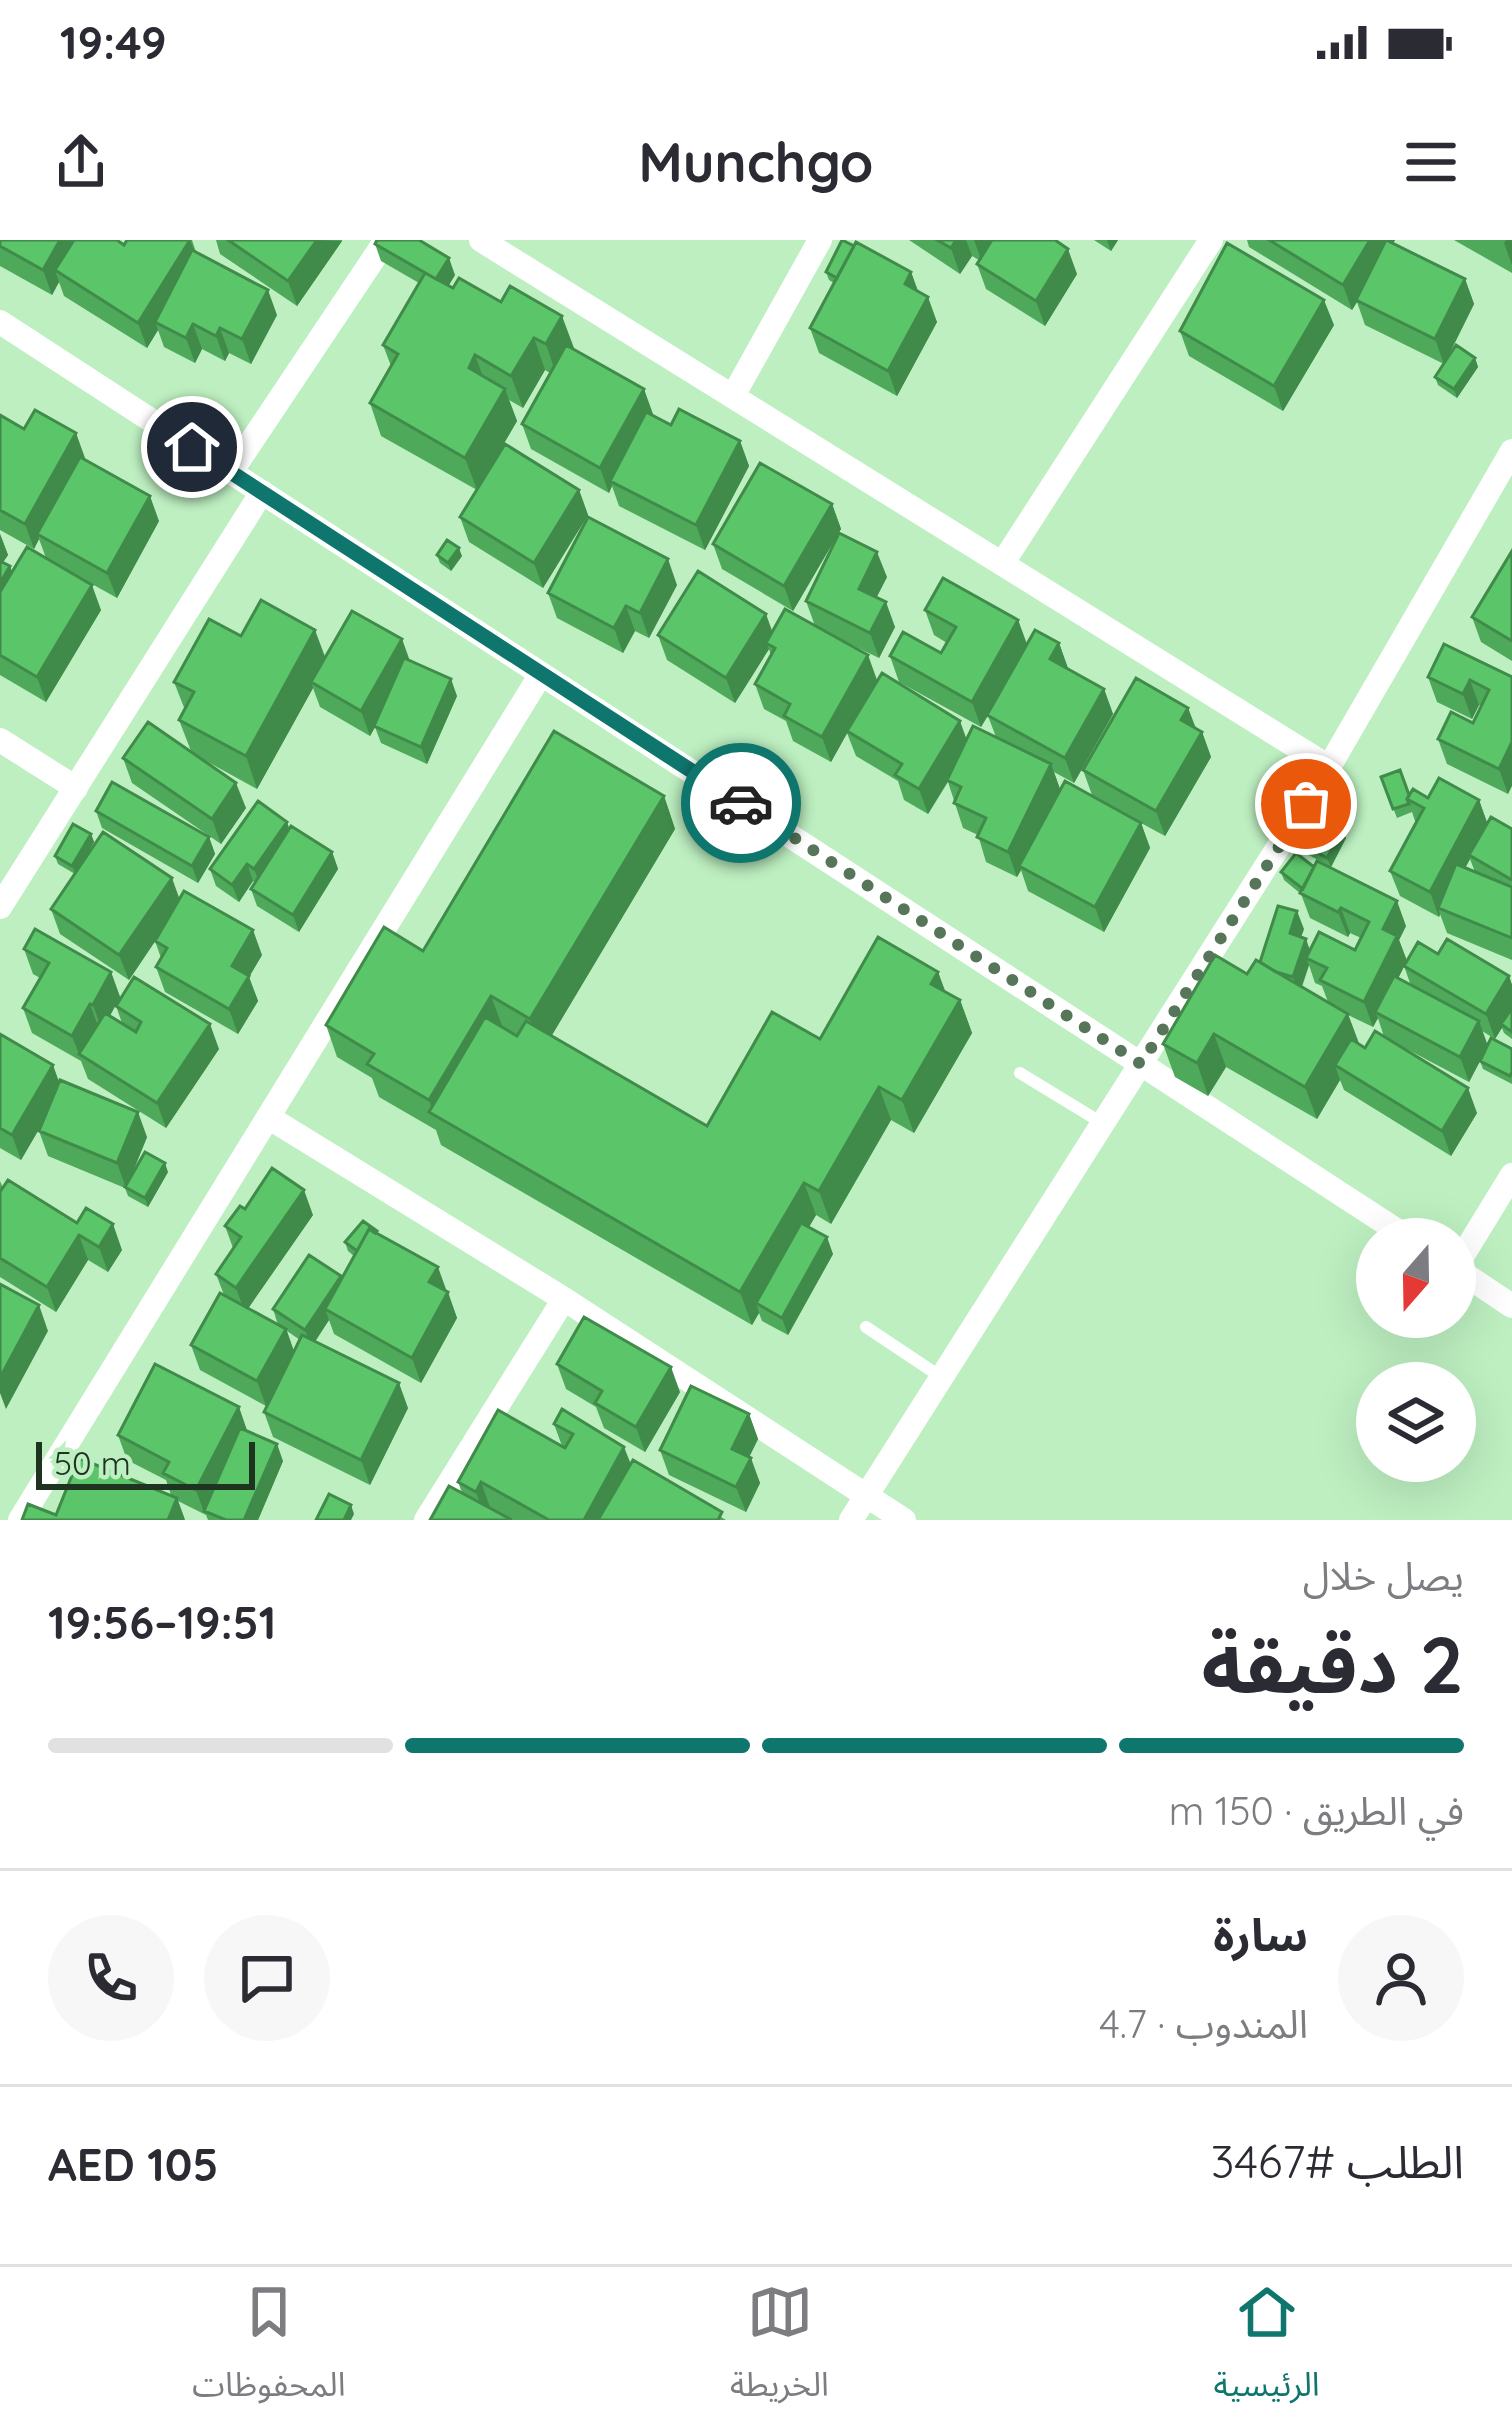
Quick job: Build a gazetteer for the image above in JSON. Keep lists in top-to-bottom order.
{
  "scale_bar": "50 m",
  "north": "bottom",
  "page": {
    "status": "19:49",
    "header": "Munchgo",
    "scale": "50 m",
    "heading": ["2 دقيقة", "يصل خلال", "19:51–19:56"],
    "panel": [
      "سارة",
      "المندوب · 4.7",
      "الطلب #3467",
      "AED 105"
    ],
    "bar": "في الطريق · 150 m",
    "tabs": ["الرئيسية", "الخريطة", "المحفوظات"]
  }
}
